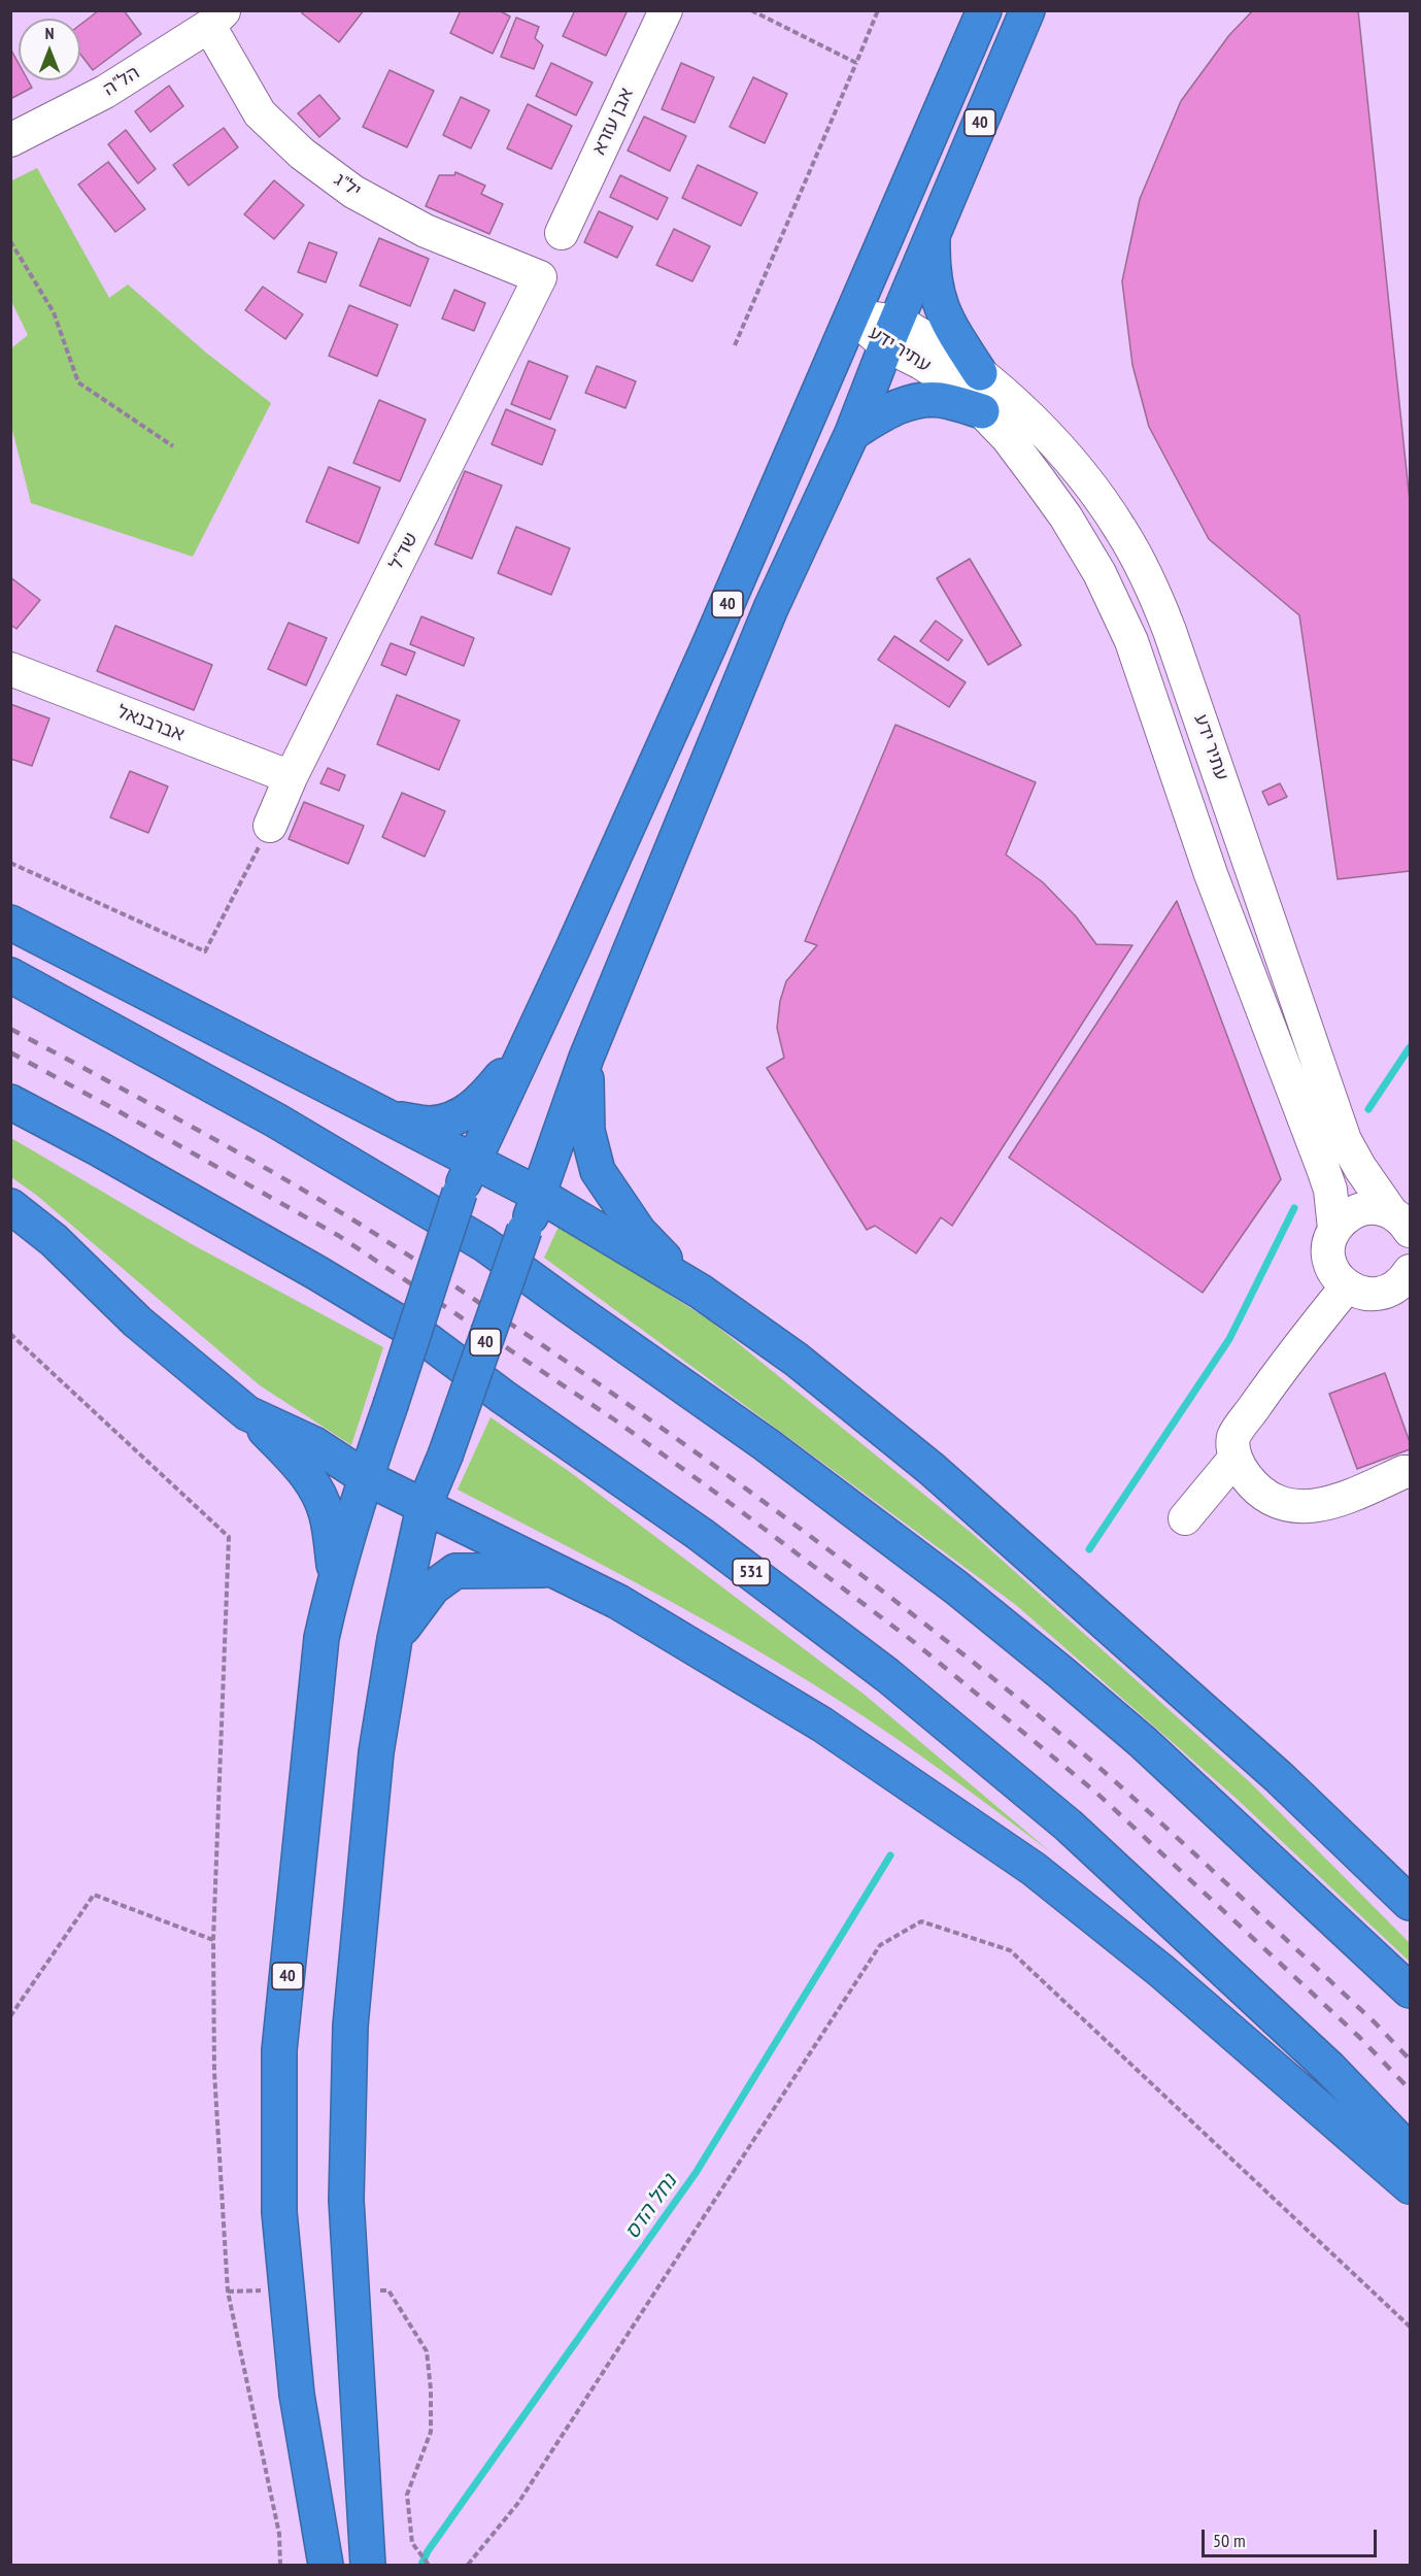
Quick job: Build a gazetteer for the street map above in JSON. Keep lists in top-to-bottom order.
{
  "streets": {
    "highway": ["40", "531"],
    "street": [
      "הל\"ה",
      "אבן עזרא",
      "יל\"ג",
      "עתיר ידע",
      "שד\"ל",
      "אברבנאל"
    ]
  },
  "crossings": [
    ["הל\"ה", "יל\"ג"],
    ["40", "עתיר ידע"],
    ["יל\"ג", "שד\"ל"],
    ["שד\"ל", "אברבנאל"]
  ],
  "water": ["נחל הדס"],
  "scale_bar": "50 m",
  "north": "top"
}
